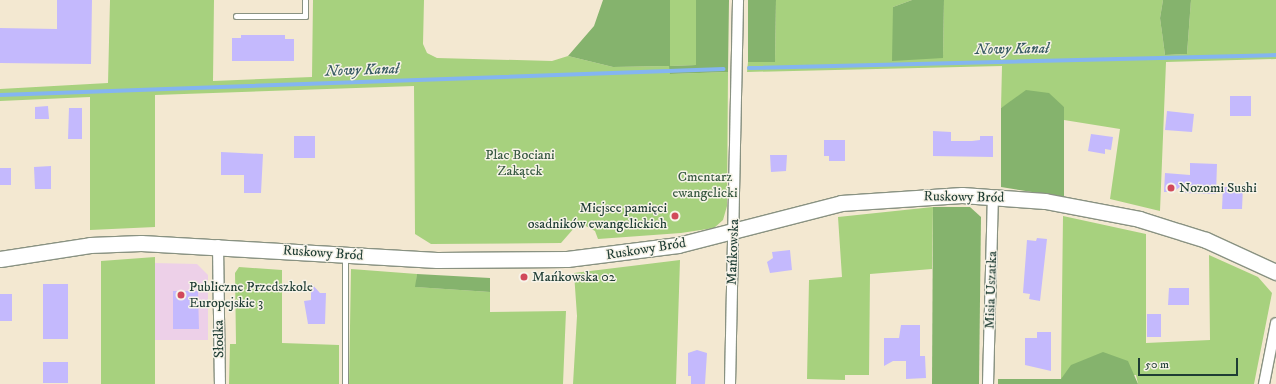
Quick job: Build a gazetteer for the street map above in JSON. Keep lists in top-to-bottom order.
{
  "streets": {
    "street": [
      "Ruskowy Bród",
      "Mańkowska",
      "Misia Uszatka",
      "Słodka"
    ]
  },
  "crossings": [
    ["Ruskowy Bród", "Mańkowska"],
    ["Ruskowy Bród", "Misia Uszatka"],
    ["Ruskowy Bród", "Słodka"]
  ],
  "water": ["Nowy Kanał"],
  "parks": ["Plac Bociani Zakątek", "Cmentarz ewangelicki"],
  "places": [
    "Nozomi Sushi",
    "Miejsce pamięci osadników ewangelickich",
    "Mańkowska 02",
    "Publiczne Przedszkole Europejskie 3"
  ],
  "scale_bar": "50 m"
}
